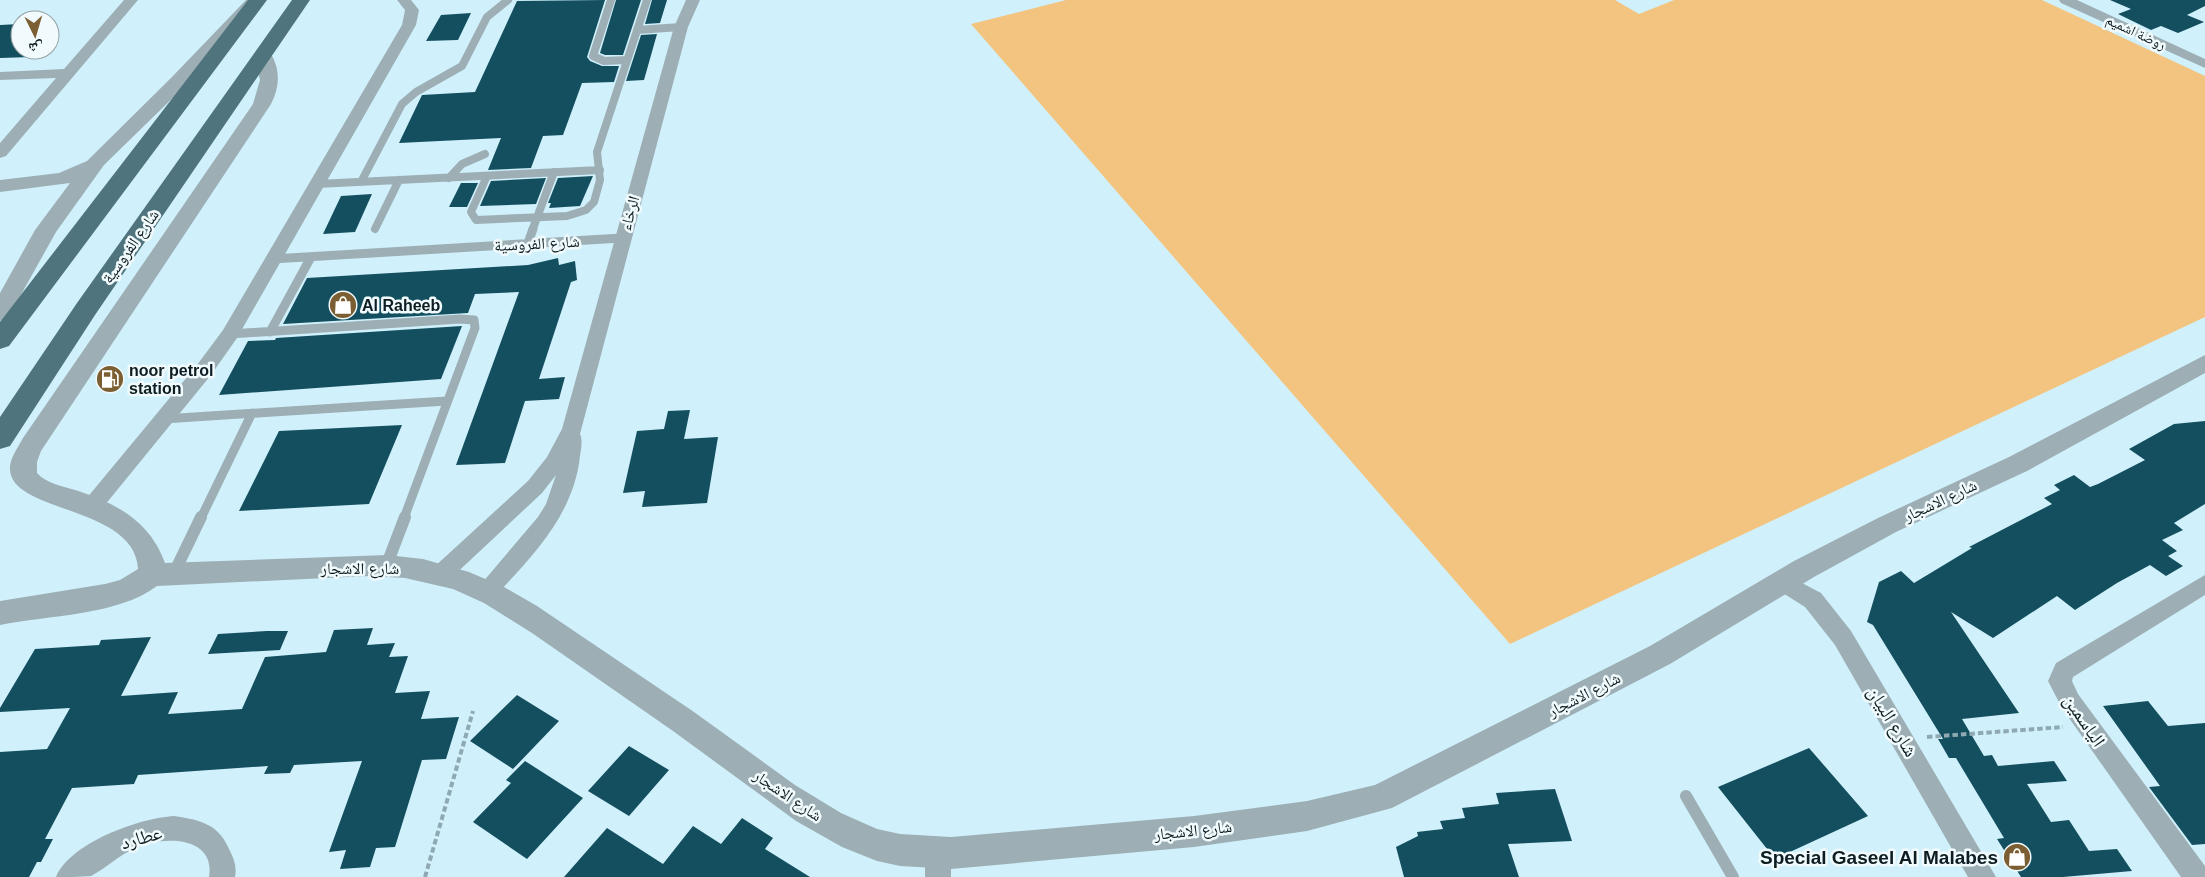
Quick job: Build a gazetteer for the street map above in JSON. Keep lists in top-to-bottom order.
{
  "streets": {
    "highway": ["شارع الفروسية"],
    "street": [
      "روضة اشميم",
      "الرخاء",
      "شارع الاشجار",
      "الياسمين",
      "شارع البيان",
      "عطارد"
    ]
  },
  "crossings": [
    ["الرخاء", "شارع الفروسية"],
    ["الرخاء", "شارع الاشجار"],
    ["شارع الاشجار", "شارع البيان"]
  ],
  "places": {
    "shop": ["Al Raheeb", "Special Gaseel Al Malabes"],
    "fuel station": ["noor petrol station"]
  },
  "north": "bottom"
}
